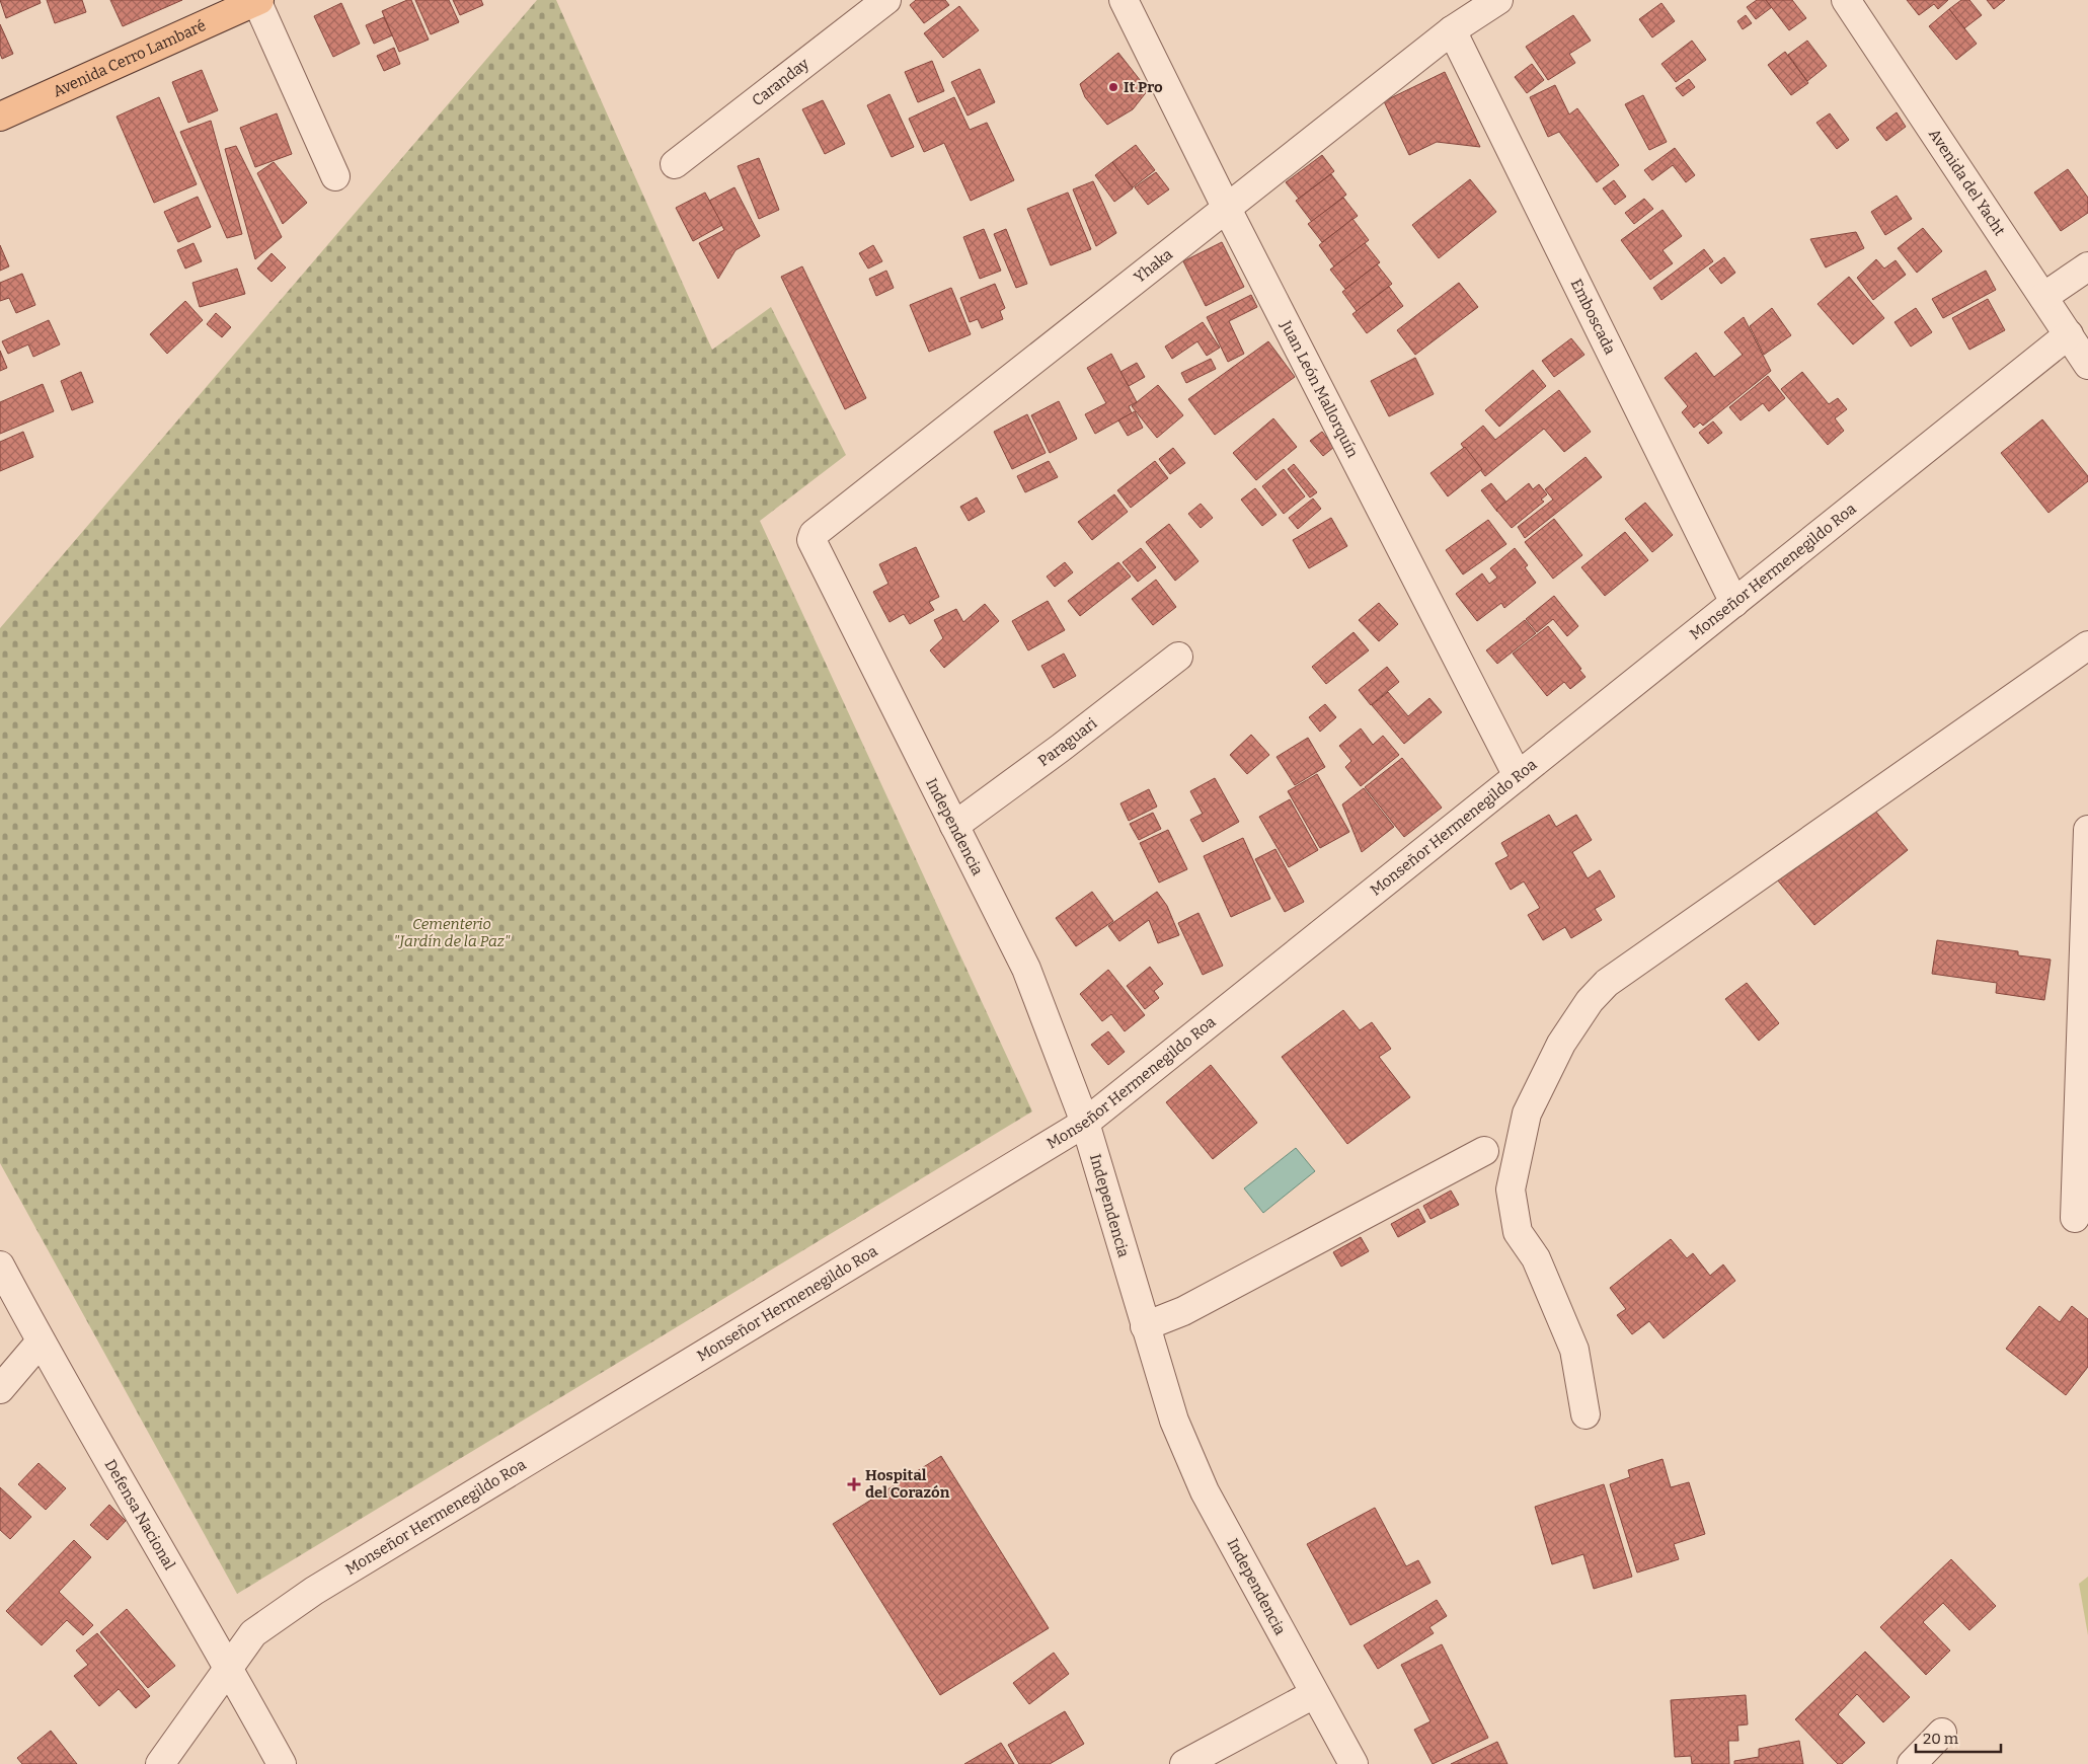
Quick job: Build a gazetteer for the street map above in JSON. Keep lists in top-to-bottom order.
{
  "streets": {
    "main road": ["Avenida Cerro Lambaré"],
    "street": [
      "Caranday",
      "Avenida del Yacht",
      "Yhaka",
      "Emboscada",
      "Juan León Mallorquín",
      "Monseñor Hermenegildo Roa",
      "Paraguari",
      "Independencia",
      "Defensa Nacional"
    ]
  },
  "crossings": [
    ["Avenida del Yacht", "Monseñor Hermenegildo Roa"],
    ["Yhaka", "Emboscada"],
    ["Yhaka", "Juan León Mallorquín"],
    ["Yhaka", "Independencia"],
    ["Emboscada", "Monseñor Hermenegildo Roa"],
    ["Juan León Mallorquín", "Monseñor Hermenegildo Roa"],
    ["Monseñor Hermenegildo Roa", "Independencia"],
    ["Monseñor Hermenegildo Roa", "Defensa Nacional"],
    ["Paraguari", "Independencia"]
  ],
  "parks": ["Cementerio \"Jardín de la Paz\""],
  "places": {
    "other": ["It Pro"],
    "health": ["Hospital del Corazón"]
  },
  "scale_bar": "20 m"
}
